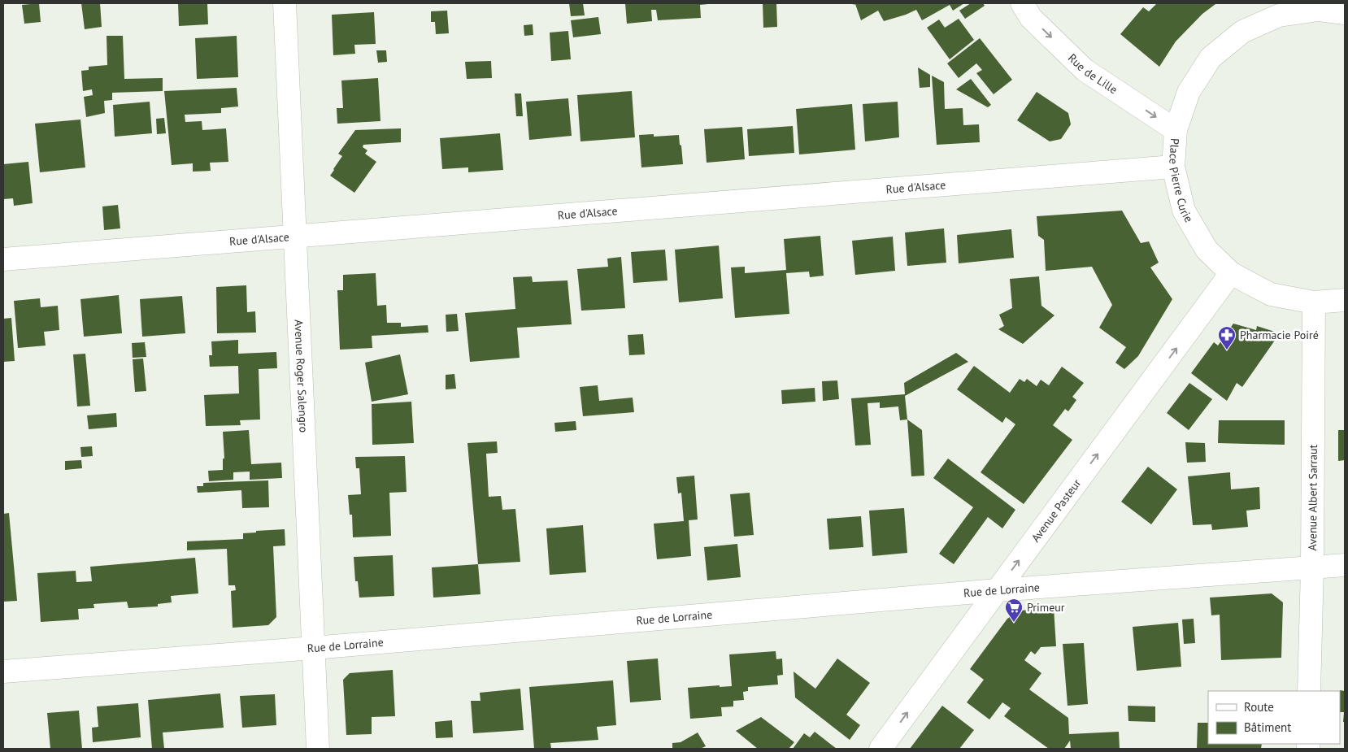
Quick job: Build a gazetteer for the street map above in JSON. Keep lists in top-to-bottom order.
{
  "streets": {
    "street": [
      "Rue de Lille",
      "Place Pierre Curie",
      "Rue d'Alsace",
      "Avenue Roger Salengro",
      "Avenue Albert Sarraut",
      "Avenue Pasteur",
      "Rue de Lorraine"
    ]
  },
  "crossings": [
    ["Rue de Lille", "Place Pierre Curie"],
    ["Place Pierre Curie", "Rue d'Alsace"],
    ["Place Pierre Curie", "Avenue Albert Sarraut"],
    ["Place Pierre Curie", "Avenue Pasteur"],
    ["Rue d'Alsace", "Avenue Roger Salengro"],
    ["Avenue Roger Salengro", "Rue de Lorraine"],
    ["Avenue Albert Sarraut", "Rue de Lorraine"],
    ["Avenue Pasteur", "Rue de Lorraine"]
  ],
  "one_way": ["Rue de Lille", "Avenue Pasteur"],
  "places": {
    "pharmacy": ["Pharmacie Poiré"],
    "supermarket": ["Primeur"]
  },
  "legend": ["Route", "Bâtiment"]
}
